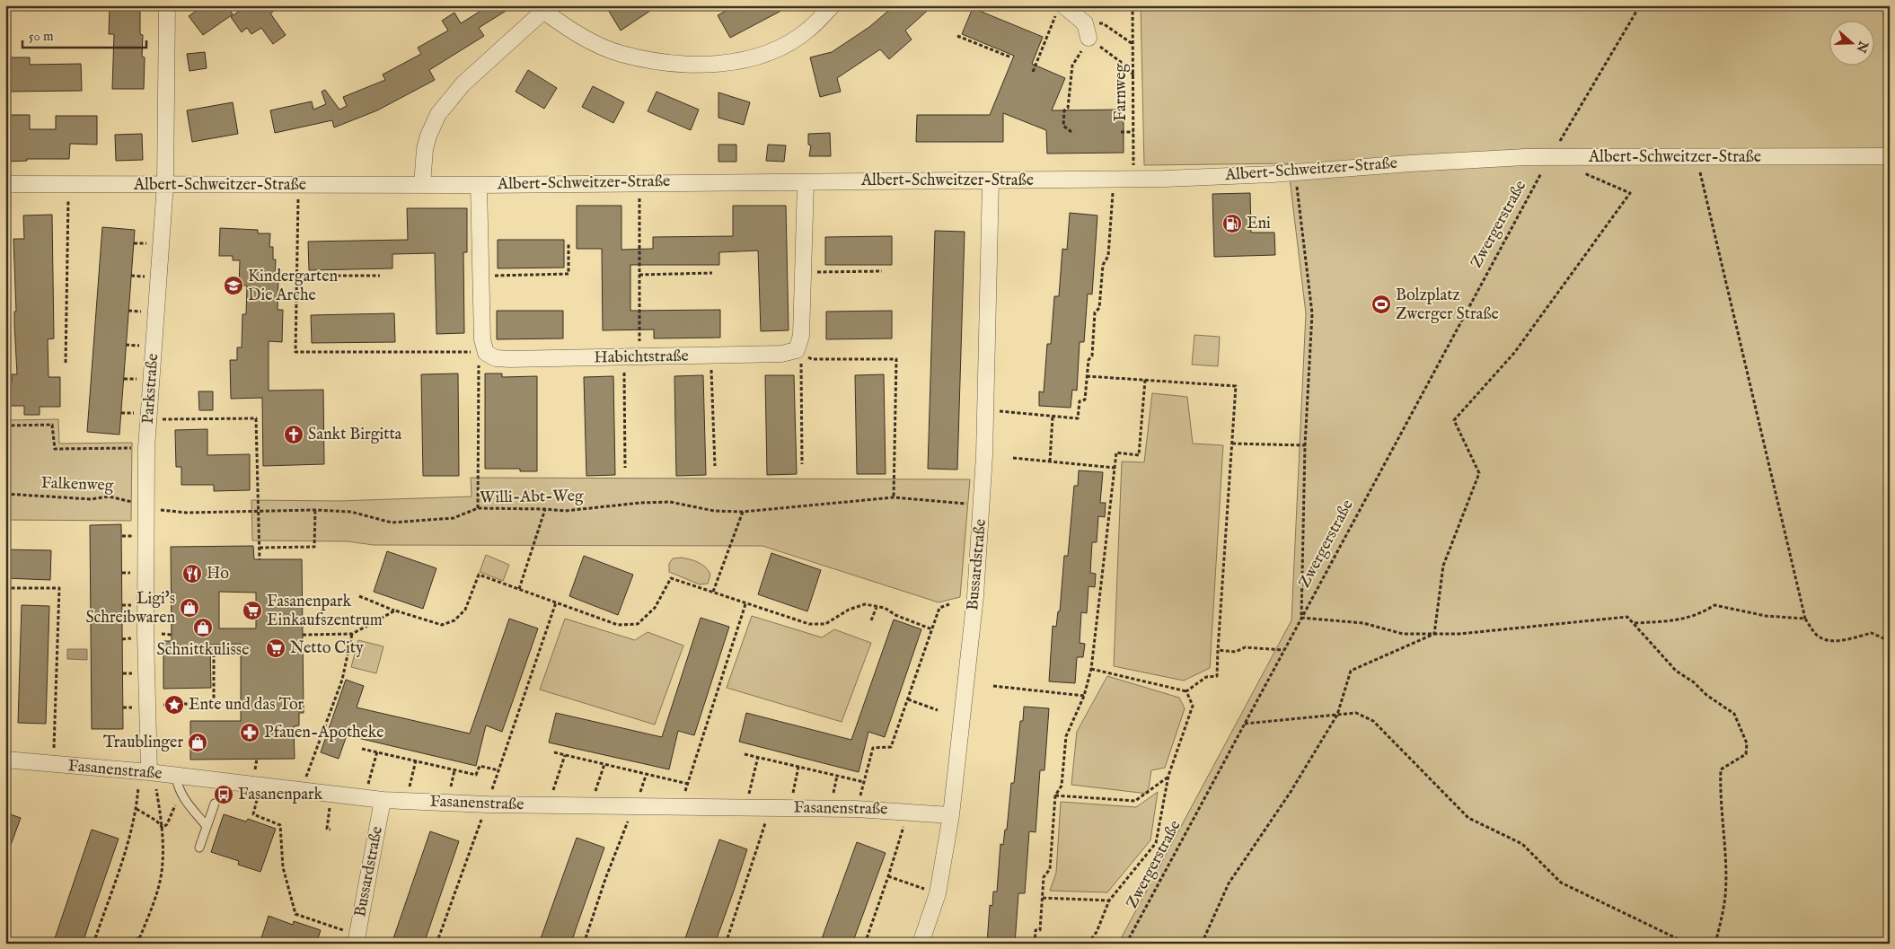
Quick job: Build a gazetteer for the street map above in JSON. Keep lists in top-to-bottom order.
{
  "streets": {
    "street": [
      "Albert-Schweitzer-Straße",
      "Habichtstraße",
      "Parkstraße",
      "Bussardstraße",
      "Fasanenstraße"
    ],
    "path": [
      "Farnweg",
      "Zwergerstraße",
      "Falkenweg",
      "Willi-Abt-Weg"
    ]
  },
  "crossings": [
    ["Farnweg", "Albert-Schweitzer-Straße"],
    ["Albert-Schweitzer-Straße", "Zwergerstraße"],
    ["Albert-Schweitzer-Straße", "Parkstraße"],
    ["Albert-Schweitzer-Straße", "Bussardstraße"],
    ["Parkstraße", "Falkenweg"],
    ["Parkstraße", "Willi-Abt-Weg"],
    ["Parkstraße", "Fasanenstraße"],
    ["Falkenweg", "Willi-Abt-Weg"],
    ["Bussardstraße", "Fasanenstraße"]
  ],
  "places": {
    "fuel station": ["Eni"],
    "school or university": ["Kindergarten Die Arche"],
    "sports": ["Bolzplatz Zwerger Straße"],
    "church": ["Sankt Birgitta"],
    "restaurant": ["Ho"],
    "shop": ["Ligi's Schreibwaren", "Schnittkulisse", "Traublinger"],
    "supermarket": ["Fasanenpark Einkaufszentrum", "Netto City"],
    "place": ["Ente und das Tor"],
    "pharmacy": ["Pfauen-Apotheke"],
    "bus stop": ["Fasanenpark"]
  },
  "scale_bar": "50 m",
  "north": "right"
}
